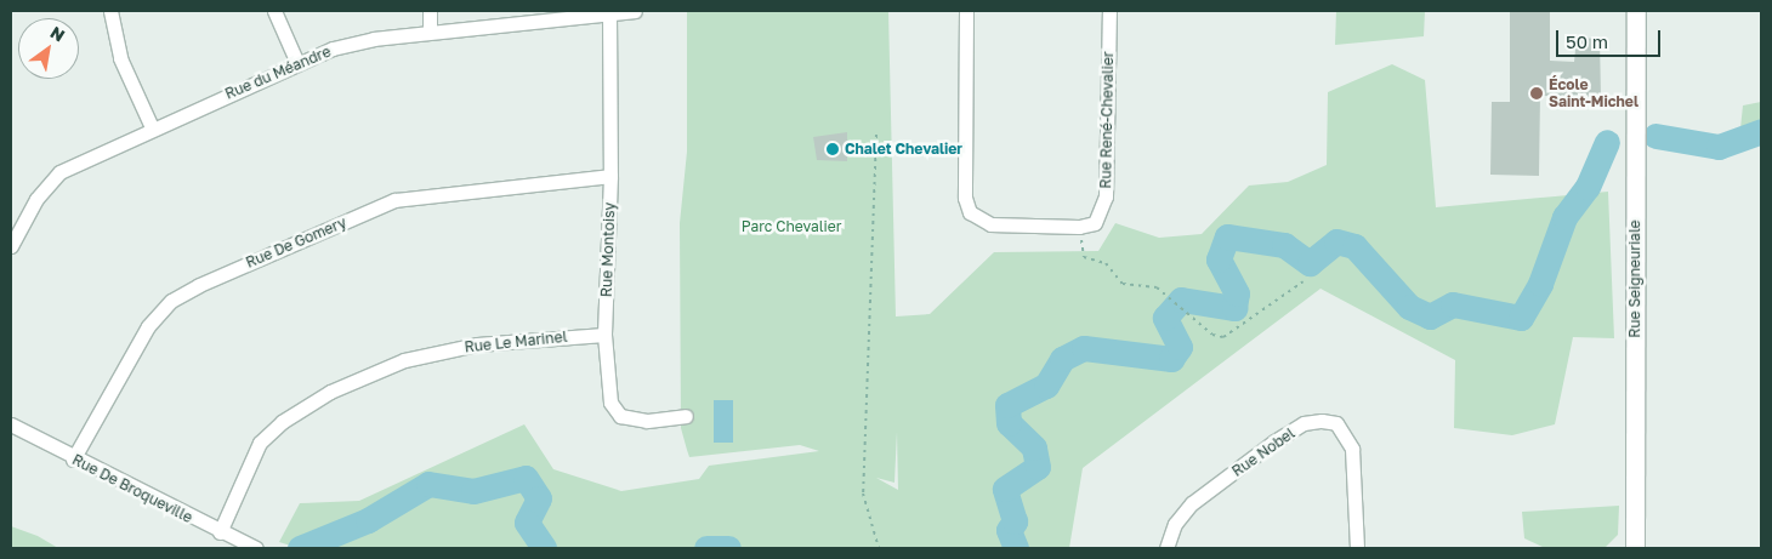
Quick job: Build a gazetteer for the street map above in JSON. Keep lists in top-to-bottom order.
{
  "streets": {
    "street": [
      "Rue du Méandre",
      "Rue René-Chevalier",
      "Rue De Gomery",
      "Rue Montoisy",
      "Rue Seigneuriale",
      "Rue Le Marinel",
      "Rue Nobel",
      "Rue De Broqueville"
    ]
  },
  "crossings": [
    ["Rue du Méandre", "Rue Montoisy"],
    ["Rue De Gomery", "Rue Montoisy"],
    ["Rue De Gomery", "Rue De Broqueville"],
    ["Rue Montoisy", "Rue Le Marinel"],
    ["Rue Le Marinel", "Rue De Broqueville"]
  ],
  "parks": ["Parc Chevalier"],
  "places": ["École Saint-Michel", "Chalet Chevalier"],
  "scale_bar": "50 m",
  "north": "top right"
}
